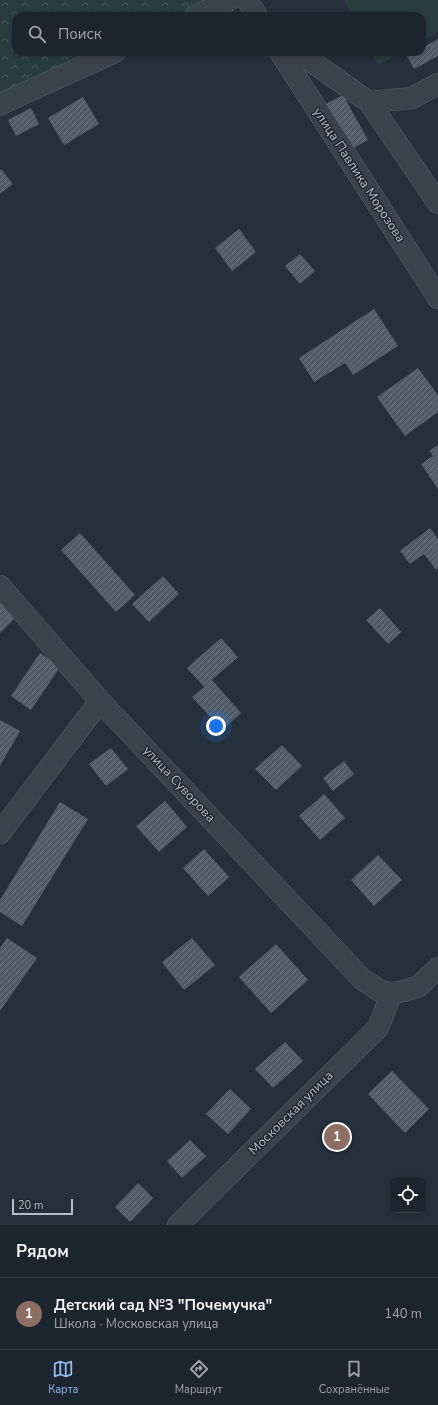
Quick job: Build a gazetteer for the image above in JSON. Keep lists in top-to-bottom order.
{
  "streets": {
    "street": ["улица Павлика Морозова", "улица Суворова", "Московская улица"]
  },
  "crossings": [
    ["улица Суворова", "Московская улица"]
  ],
  "scale_bar": "20 m",
  "page": {
    "search": "Поиск",
    "pins": "1",
    "scale": "20 m",
    "heading": "Рядом",
    "list": [
      {
        "mark": "1",
        "name": "Детский сад №3 \"Почемучка\"",
        "note": "Школа · Московская улица",
        "value": "140 m"
      }
    ],
    "nav": ["Карта", "Маршрут", "Сохранённые"]
  }
}
